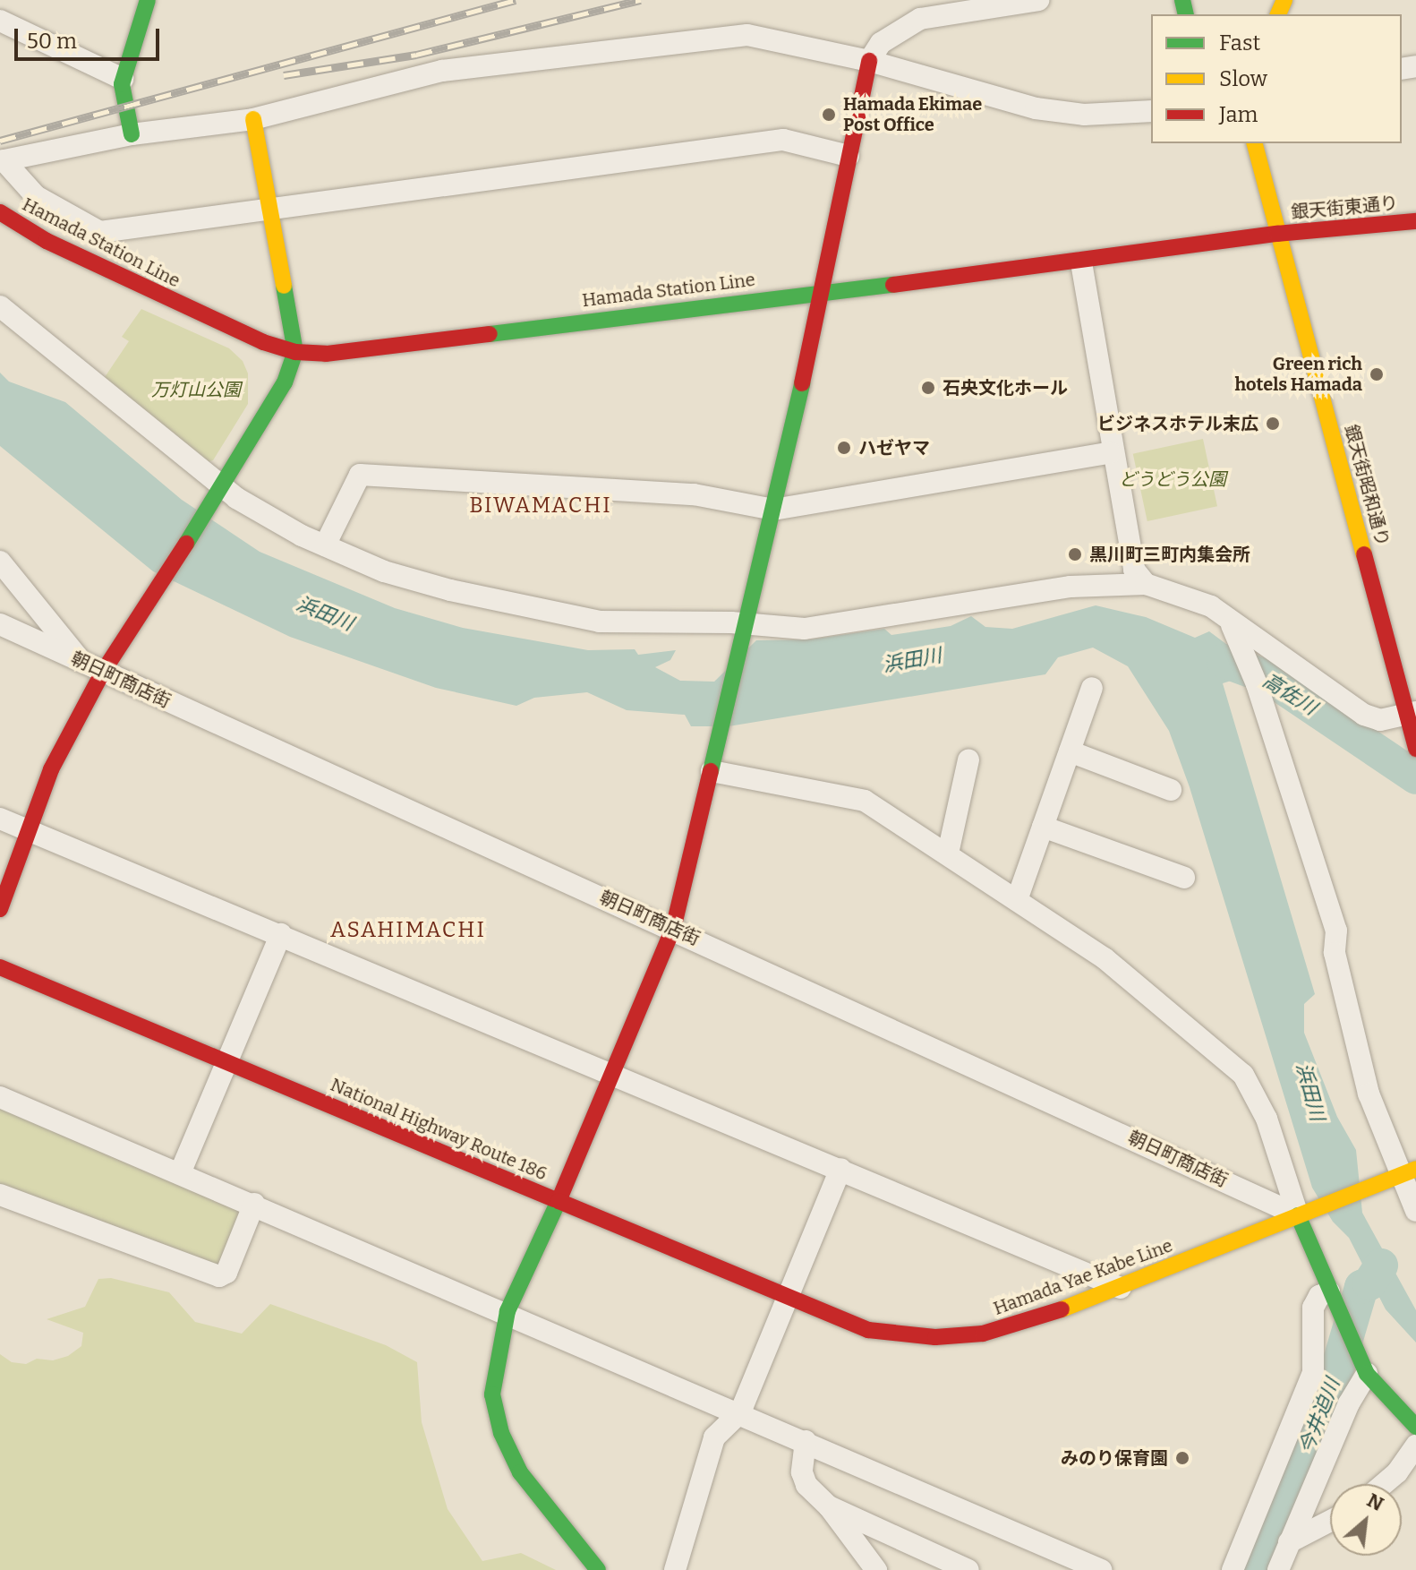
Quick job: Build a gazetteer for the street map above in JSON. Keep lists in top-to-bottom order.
{
  "streets": {
    "main road": [
      "銀天街東通り",
      "Hamada Station Line",
      "銀天街昭和通り",
      "National Highway Route 186",
      "Hamada Yae Kabe Line"
    ],
    "street": ["朝日町商店街"]
  },
  "crossings": [
    ["銀天街東通り", "Hamada Station Line"],
    ["銀天街東通り", "銀天街昭和通り"],
    ["Hamada Station Line", "銀天街昭和通り"],
    ["朝日町商店街", "Hamada Yae Kabe Line"],
    ["National Highway Route 186", "Hamada Yae Kabe Line"]
  ],
  "districts": ["BIWAMACHI", "ASAHIMACHI"],
  "water": ["浜田川", "高佐川", "今井迫川"],
  "parks": ["万灯山公園", "どうどう公園"],
  "places": [
    "Hamada Ekimae Post Office",
    "Green rich hotels Hamada",
    "石央文化ホール",
    "ビジネスホテル末広",
    "ハゼヤマ",
    "黒川町三町内集会所",
    "みのり保育園"
  ],
  "legend": ["Fast", "Slow", "Jam"],
  "scale_bar": "50 m",
  "north": "top right"
}
